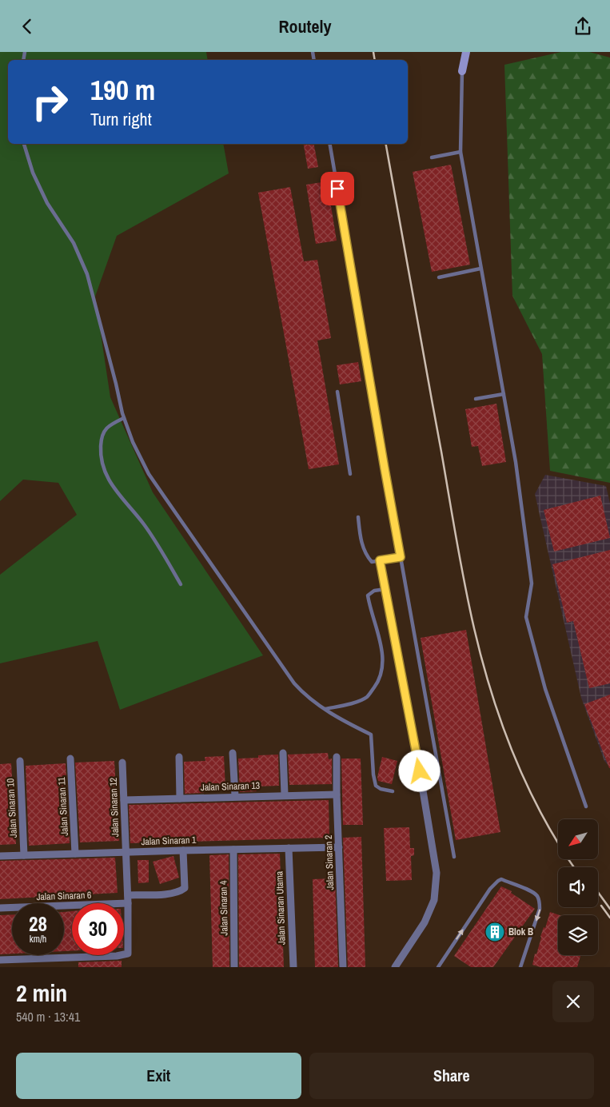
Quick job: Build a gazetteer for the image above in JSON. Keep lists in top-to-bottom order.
{
  "streets": {
    "street": [
      "Jalan Sinaran 13",
      "Jalan Sinaran 11",
      "Jalan Sinaran 12",
      "Jalan Sinaran 10",
      "Jalan Sinaran 1",
      "Jalan Sinaran 2",
      "Jalan Sinaran 6",
      "Jalan Sinaran 4",
      "Jalan Sinaran Utama"
    ]
  },
  "crossings": [
    ["Jalan Sinaran 13", "Jalan Sinaran 12"],
    ["Jalan Sinaran 13", "Jalan Sinaran 2"],
    ["Jalan Sinaran 11", "Jalan Sinaran 1"],
    ["Jalan Sinaran 12", "Jalan Sinaran 1"],
    ["Jalan Sinaran 12", "Jalan Sinaran 6"],
    ["Jalan Sinaran 10", "Jalan Sinaran 1"],
    ["Jalan Sinaran 1", "Jalan Sinaran 2"],
    ["Jalan Sinaran 1", "Jalan Sinaran 4"],
    ["Jalan Sinaran 1", "Jalan Sinaran Utama"]
  ],
  "places": {
    "building": ["Blok B"]
  },
  "north": "bottom left",
  "page": {
    "header": "Routely",
    "turn": ["190 m", "Turn right"],
    "speed": "28 km/h",
    "limit": "30",
    "heading": ["2 min", "540 m · 13:41"],
    "buttons": ["Exit", "Share"]
  }
}
